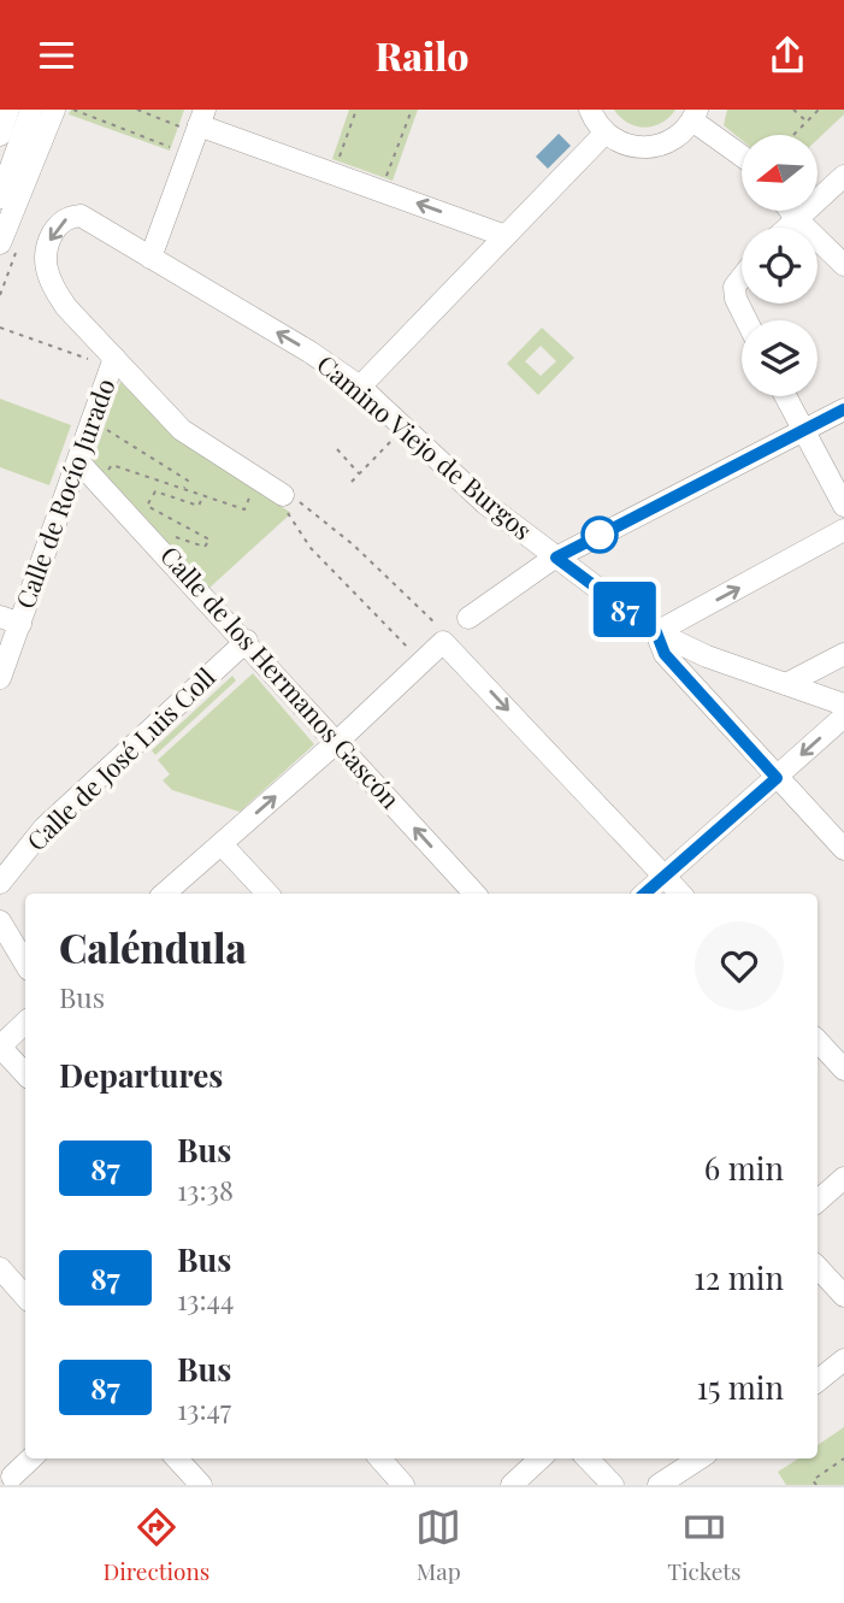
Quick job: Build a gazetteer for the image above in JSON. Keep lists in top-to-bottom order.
{
  "streets": {
    "street": [
      "Camino Viejo de Burgos",
      "Calle de Rocío Jurado",
      "Calle de los Hermanos Gascón",
      "Calle de José Luis Coll"
    ]
  },
  "crossings": [
    ["Camino Viejo de Burgos", "Calle de Rocío Jurado"],
    ["Calle de Rocío Jurado", "Calle de los Hermanos Gascón"],
    ["Calle de los Hermanos Gascón", "Calle de José Luis Coll"]
  ],
  "lines": ["bus line 87"],
  "north": "left",
  "page": {
    "header": "Railo",
    "on_map": "87",
    "heading": [
      ["Caléndula", "Bus"],
      "Departures"
    ],
    "list": [
      {
        "mark": "87",
        "name": "Bus",
        "note": "13:38",
        "value": "6 min"
      },
      {
        "mark": "87",
        "name": "Bus",
        "note": "13:44",
        "value": "12 min"
      },
      {
        "mark": "87",
        "name": "Bus",
        "note": "13:47",
        "value": "15 min"
      }
    ],
    "tabs": ["Directions", "Map", "Tickets"]
  }
}
